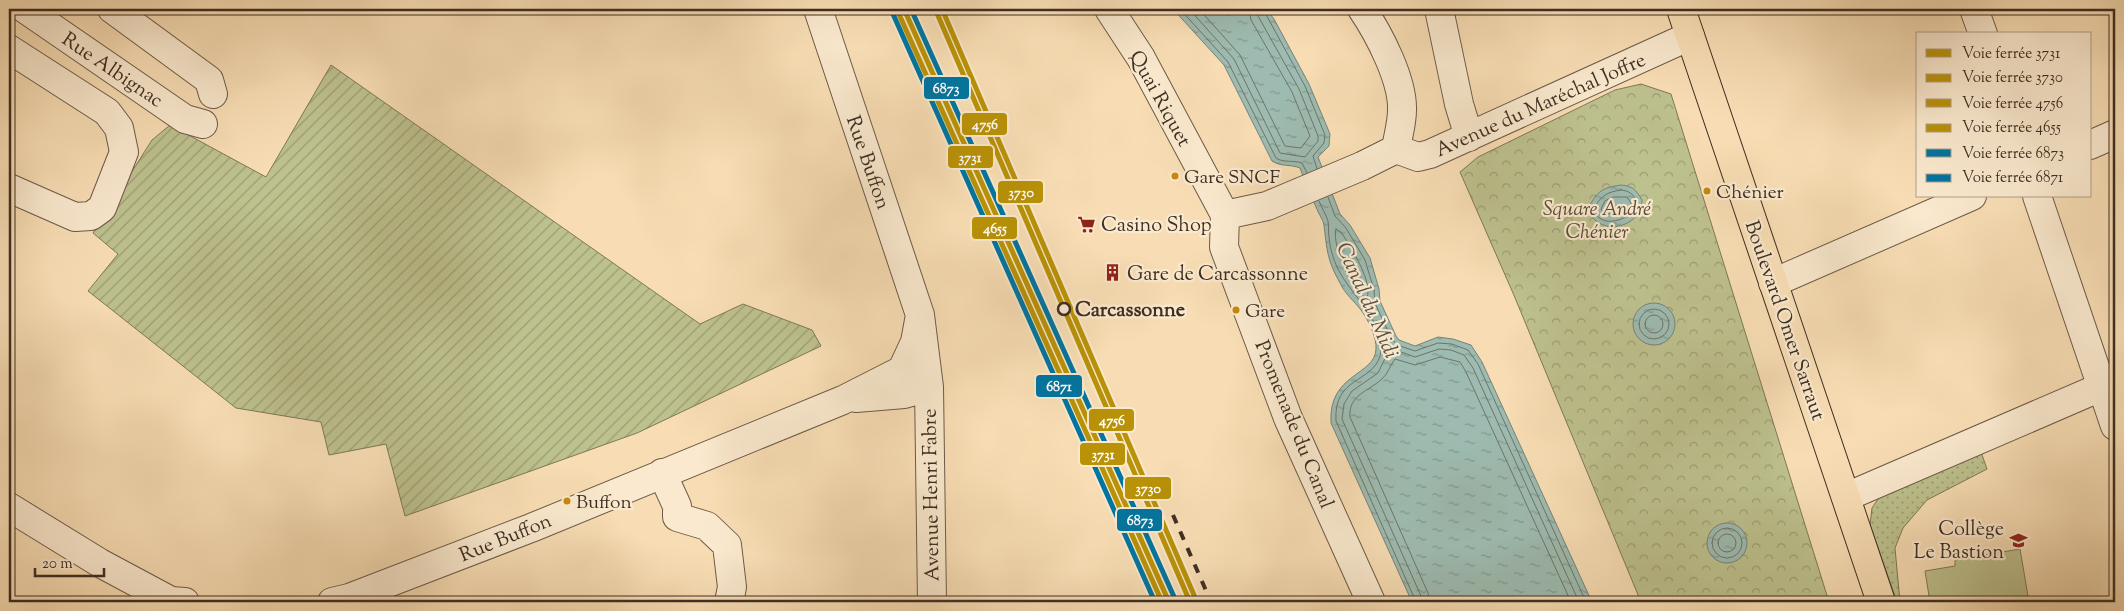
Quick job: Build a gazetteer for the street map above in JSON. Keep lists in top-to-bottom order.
{
  "streets": {
    "main road": ["Boulevard Omer Sarraut"],
    "street": [
      "Rue Albignac",
      "Quai Riquet",
      "Avenue du Maréchal Joffre",
      "Rue Buffon",
      "Promenade du Canal",
      "Avenue Henri Fabre"
    ]
  },
  "crossings": [
    ["Quai Riquet", "Promenade du Canal"],
    ["Avenue du Maréchal Joffre", "Boulevard Omer Sarraut"],
    ["Rue Buffon", "Avenue Henri Fabre"]
  ],
  "water": ["Canal du Midi"],
  "parks": ["Square André Chénier"],
  "places": {
    "other": [
      "Gare SNCF",
      "Chénier",
      "Carcassonne",
      "Gare",
      "Buffon"
    ],
    "supermarket": ["Casino Shop"],
    "building": ["Gare de Carcassonne"],
    "school or university": ["Collège Le Bastion"]
  },
  "lines": [
    "rail line 3731",
    "rail line 3730",
    "rail line 6873",
    "rail line 4756",
    "rail line 4655",
    "rail line 6871"
  ],
  "legend": [
    "Voie ferrée 3731",
    "Voie ferrée 3730",
    "Voie ferrée 4756",
    "Voie ferrée 4655",
    "Voie ferrée 6873",
    "Voie ferrée 6871"
  ],
  "scale_bar": "20 m"
}
